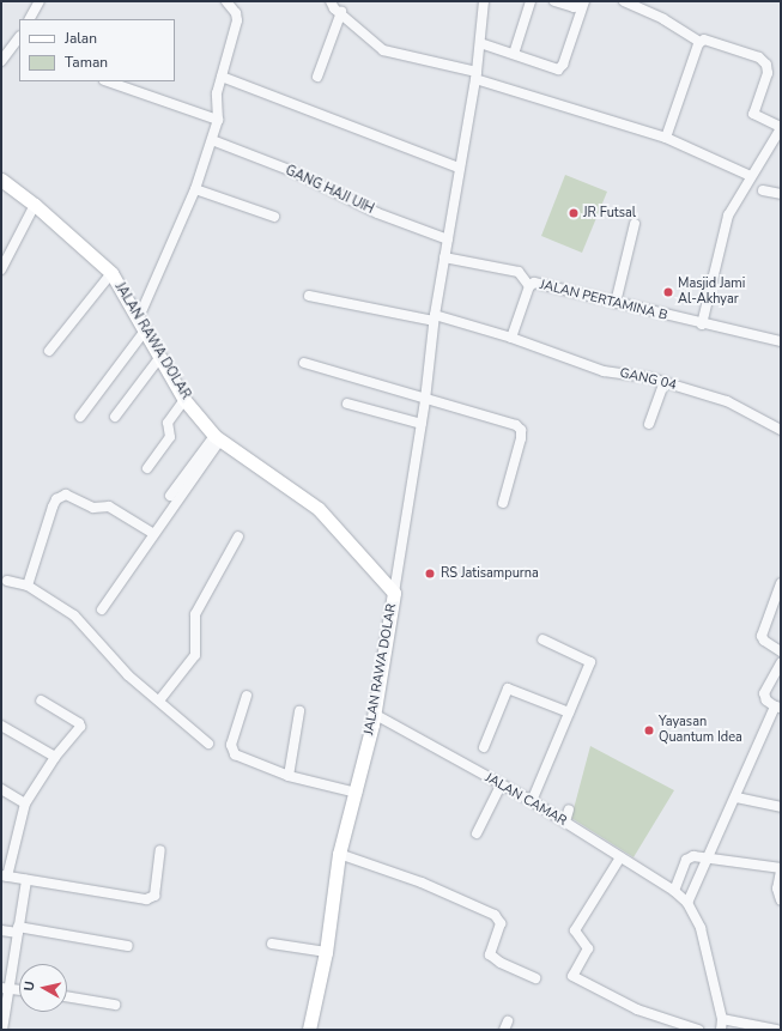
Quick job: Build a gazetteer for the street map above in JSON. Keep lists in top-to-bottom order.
{
  "streets": {
    "street": [
      "GANG HAJI UIH",
      "JALAN PERTAMINA B",
      "JALAN RAWA DOLAR",
      "GANG 04",
      "JALAN CAMAR"
    ]
  },
  "crossings": [
    ["JALAN PERTAMINA B", "GANG 04"],
    ["JALAN RAWA DOLAR", "JALAN CAMAR"]
  ],
  "places": [
    "JR Futsal",
    "Masjid Jami Al-Akhyar",
    "RS Jatisampurna",
    "Yayasan Quantum Idea"
  ],
  "legend": ["Jalan", "Taman"],
  "north": "left"
}
